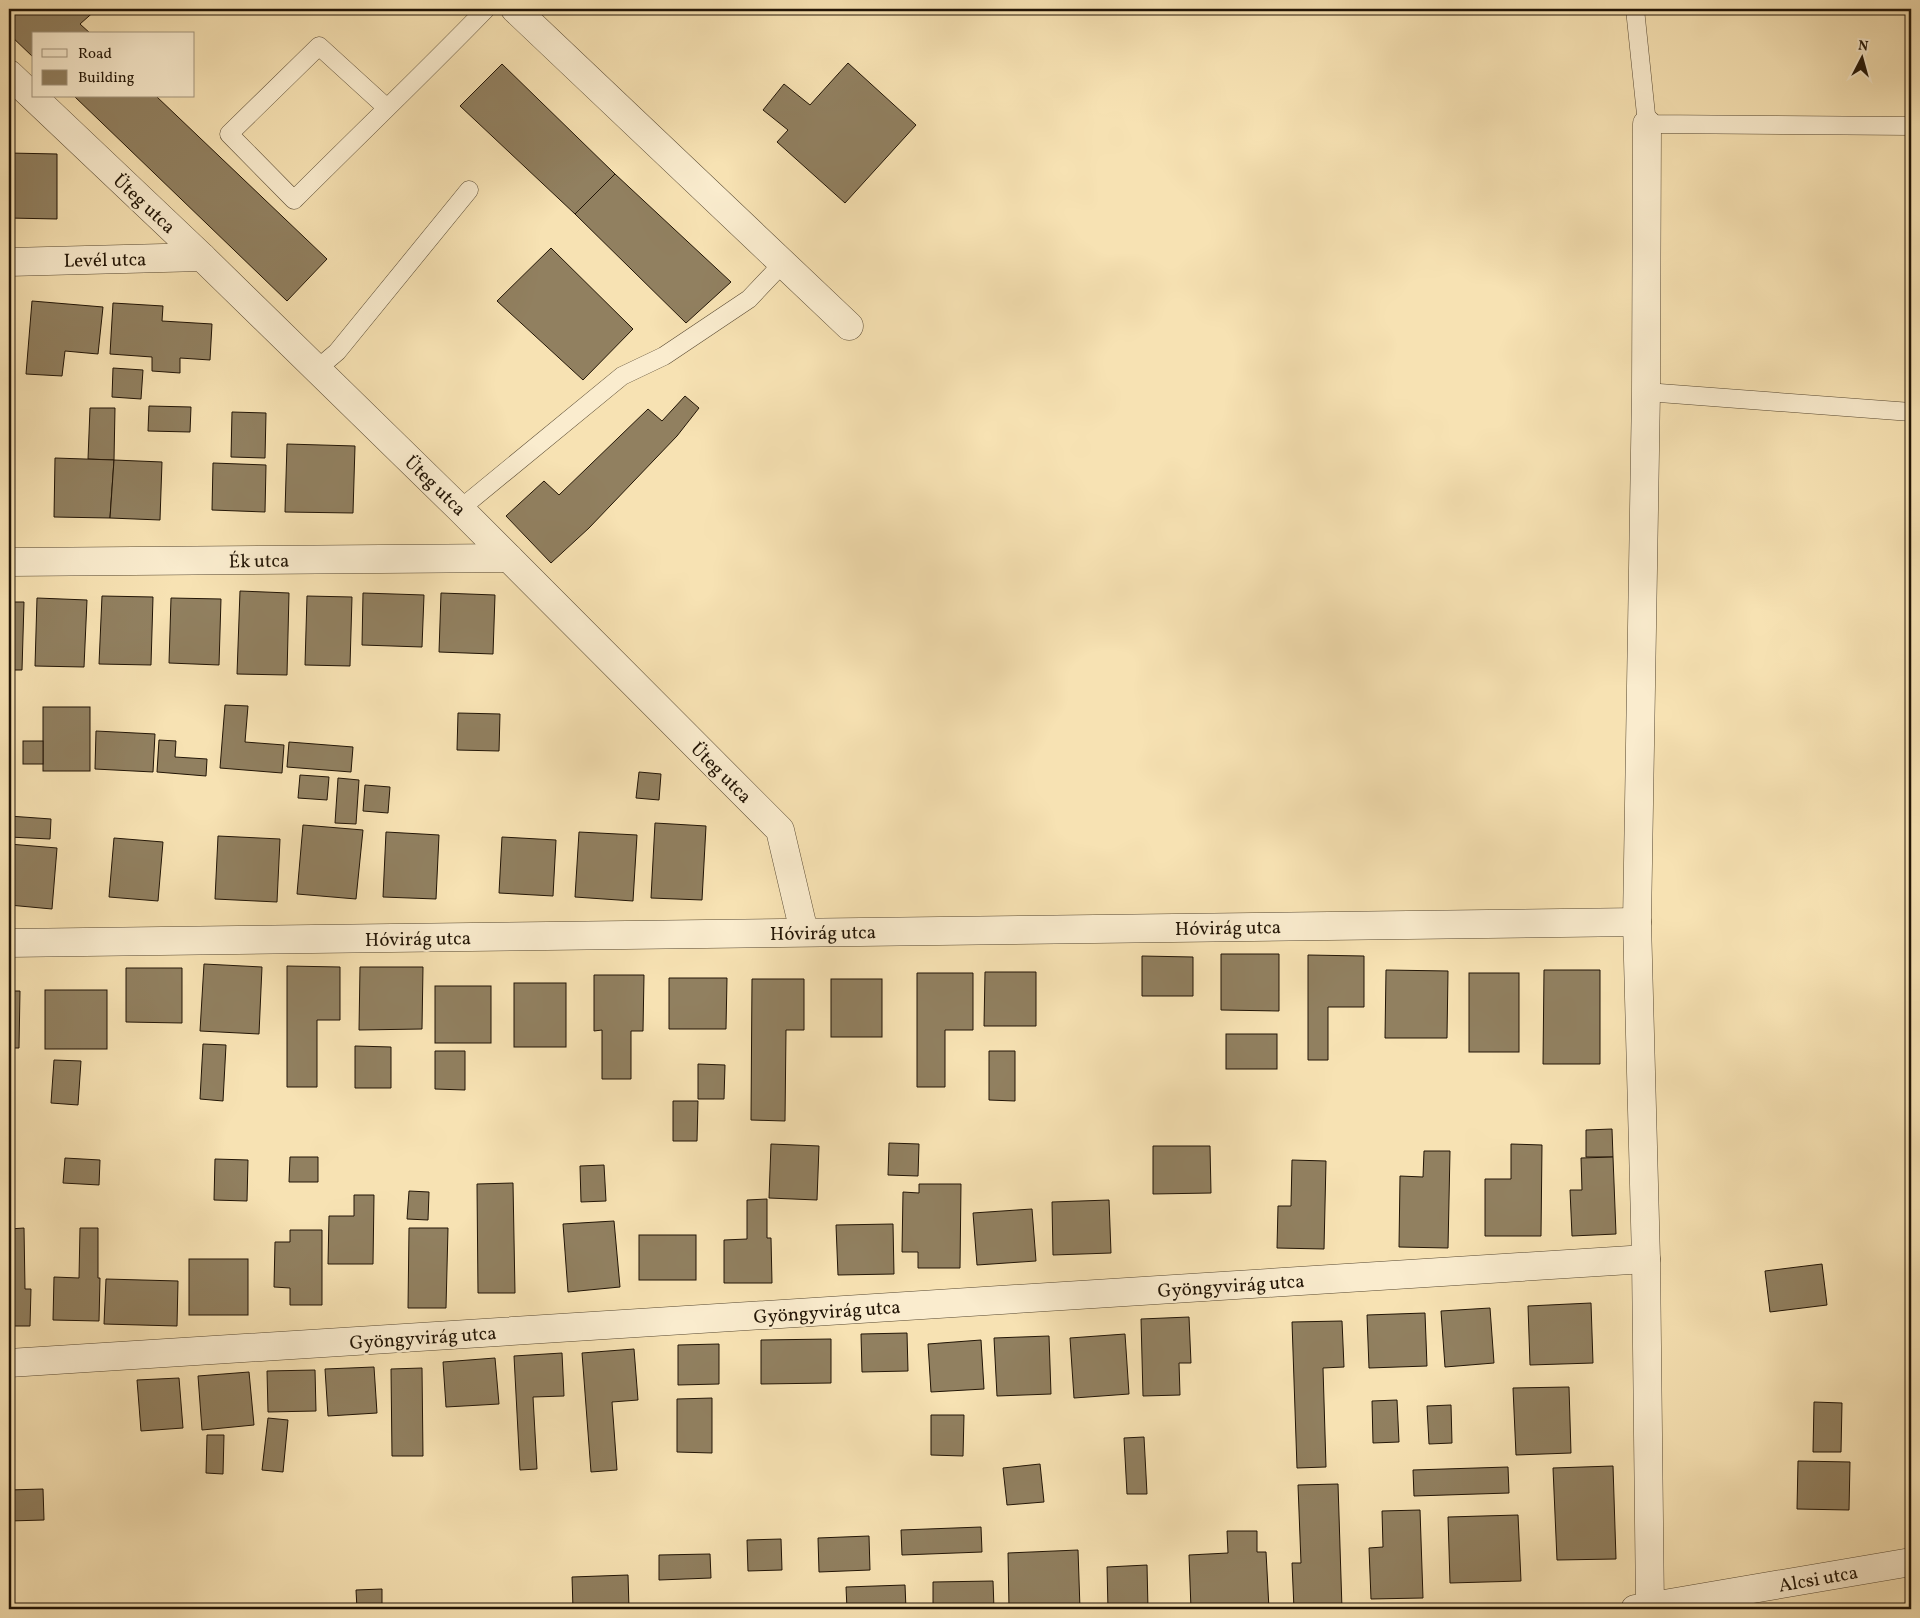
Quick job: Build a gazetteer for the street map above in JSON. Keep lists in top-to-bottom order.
{
  "streets": {
    "street": [
      "Üteg utca",
      "Levél utca",
      "Ék utca",
      "Hóvirág utca",
      "Gyöngyvirág utca",
      "Alcsi utca"
    ]
  },
  "crossings": [
    ["Üteg utca", "Levél utca"],
    ["Üteg utca", "Ék utca"],
    ["Üteg utca", "Hóvirág utca"]
  ],
  "legend": ["Road", "Building"],
  "north": "top"
}
